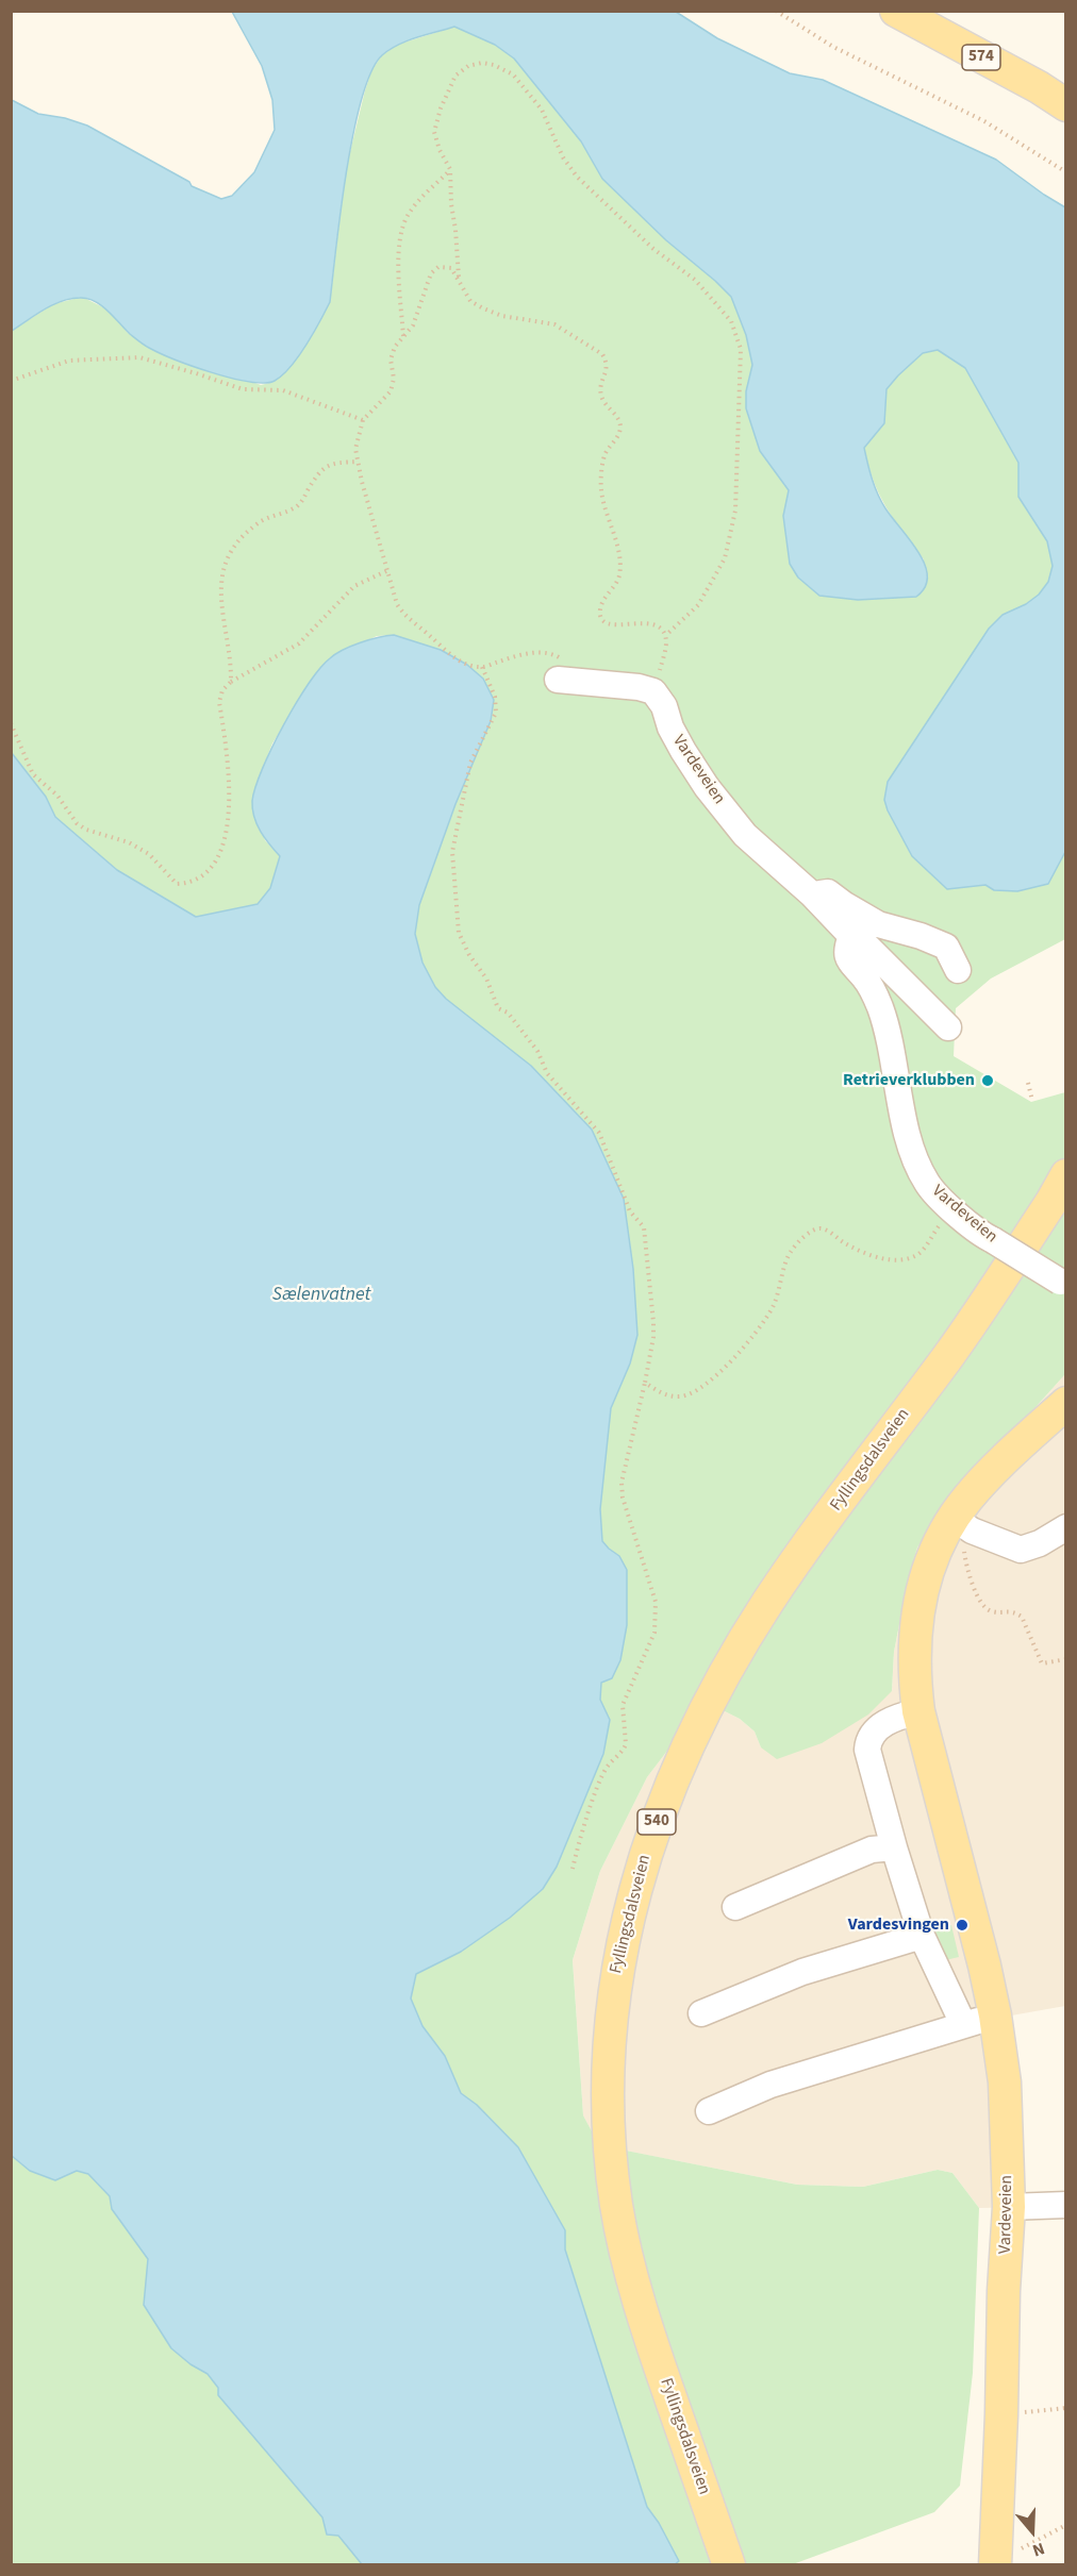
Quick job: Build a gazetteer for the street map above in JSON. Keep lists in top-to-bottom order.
{
  "streets": {
    "main road": [
      "574",
      "Vardeveien",
      "Fyllingsdalsveien",
      "540"
    ]
  },
  "water": ["Sælenvatnet"],
  "places": ["Retrieverklubben", "Vardesvingen"],
  "north": "bottom"
}
